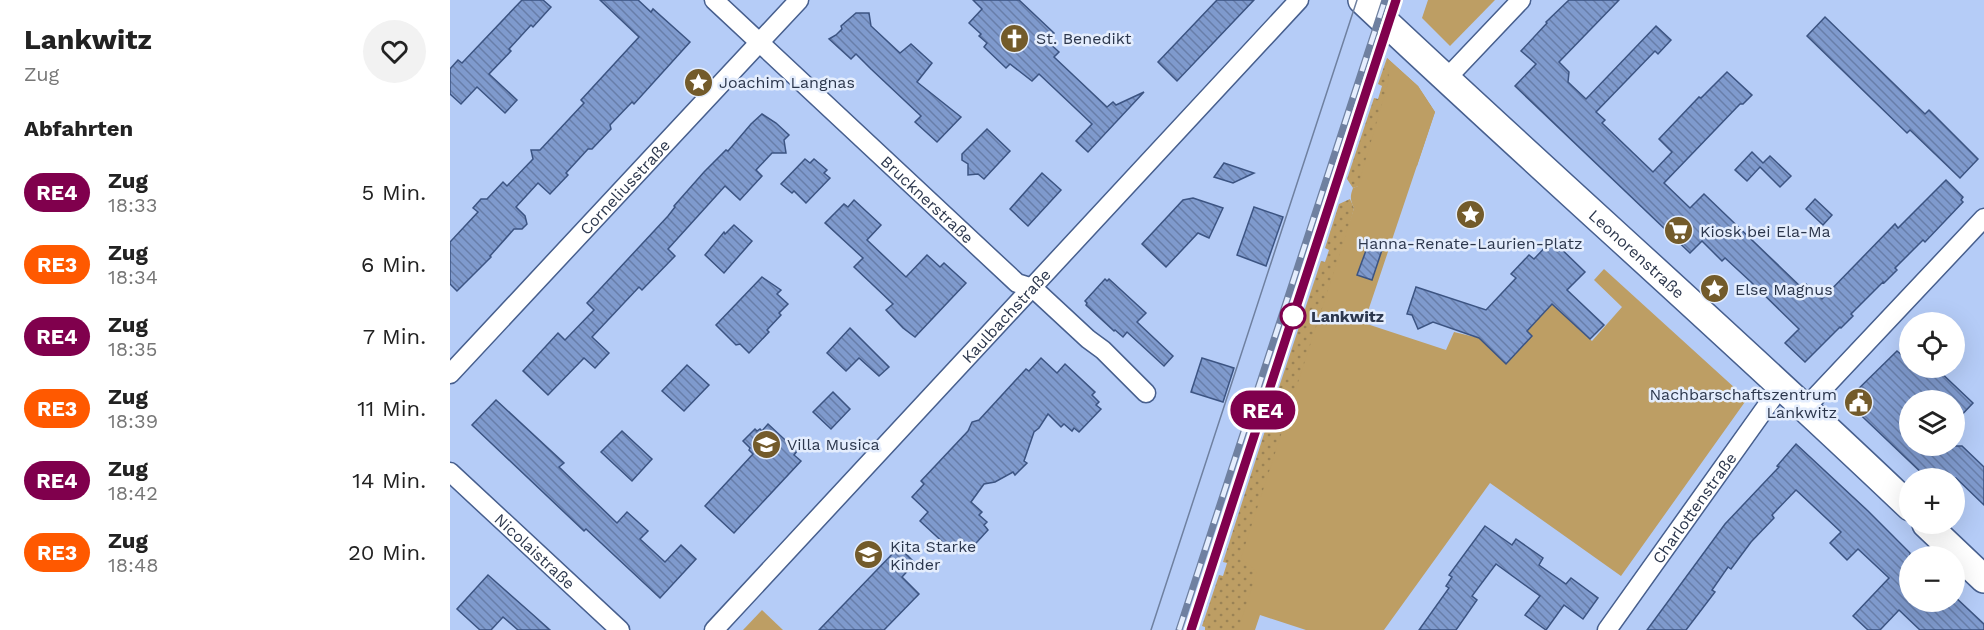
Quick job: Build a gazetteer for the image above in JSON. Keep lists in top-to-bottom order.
{
  "streets": {
    "main road": ["Leonorenstraße"],
    "street": [
      "Corneliusstraße",
      "Brucknerstraße",
      "Kaulbachstraße",
      "Charlottenstraße",
      "Nicolaistraße"
    ]
  },
  "crossings": [
    ["Corneliusstraße", "Brucknerstraße"],
    ["Brucknerstraße", "Kaulbachstraße"],
    ["Leonorenstraße", "Charlottenstraße"]
  ],
  "places": {
    "church": ["St. Benedikt"],
    "place": ["Joachim Langnas", "Hanna-Renate-Laurien-Platz", "Else Magnus"],
    "supermarket": ["Kiosk bei Ela-Ma"],
    "other": ["Lankwitz"],
    "public building": ["Nachbarschaftszentrum Lankwitz"],
    "school or university": ["Villa Musica", "Kita Starke Kinder"]
  },
  "page": {
    "heading": [
      ["Lankwitz", "Zug"],
      "Abfahrten"
    ],
    "on_map": "RE4",
    "list": [
      {
        "mark": "RE4",
        "name": "Zug",
        "note": "18:33",
        "value": "5 Min."
      },
      {
        "mark": "RE3",
        "name": "Zug",
        "note": "18:34",
        "value": "6 Min."
      },
      {
        "mark": "RE4",
        "name": "Zug",
        "note": "18:35",
        "value": "7 Min."
      },
      {
        "mark": "RE3",
        "name": "Zug",
        "note": "18:39",
        "value": "11 Min."
      },
      {
        "mark": "RE4",
        "name": "Zug",
        "note": "18:42",
        "value": "14 Min."
      },
      {
        "mark": "RE3",
        "name": "Zug",
        "note": "18:48",
        "value": "20 Min."
      }
    ],
    "map_buttons": ["+", "−"]
  }
}
